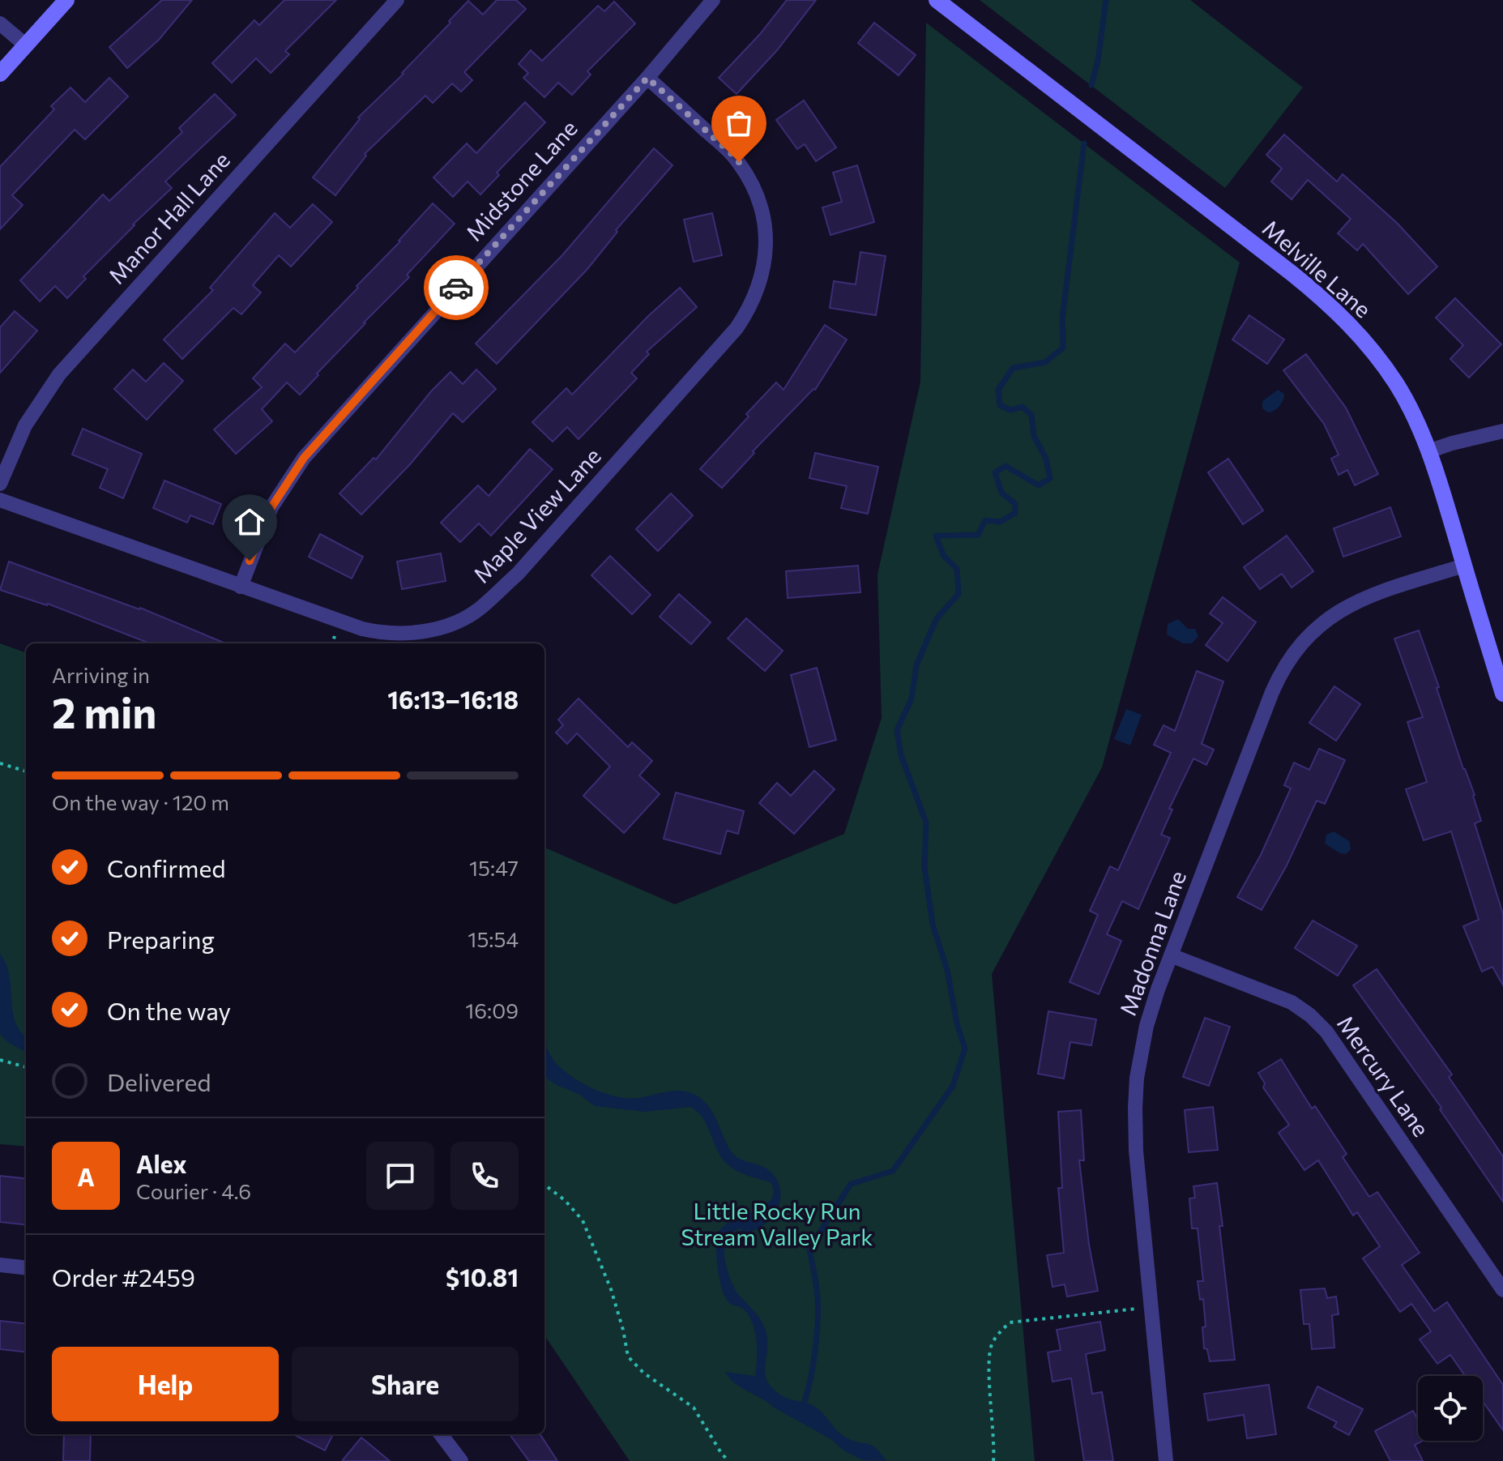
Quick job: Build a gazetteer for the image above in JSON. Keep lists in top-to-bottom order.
{
  "streets": {
    "street": [
      "Midstone Lane",
      "Manor Hall Lane",
      "Melville Lane",
      "Maple View Lane",
      "Madonna Lane",
      "Mercury Lane"
    ]
  },
  "crossings": [
    ["Midstone Lane", "Maple View Lane"],
    ["Melville Lane", "Madonna Lane"],
    ["Madonna Lane", "Mercury Lane"]
  ],
  "parks": ["Little Rocky Run Stream Valley Park"],
  "page": {
    "heading": ["2 min", "Arriving in", "16:13–16:18"],
    "panel": [
      "Alex",
      "Courier · 4.6",
      "Order #2459",
      "$10.81"
    ],
    "bar": "On the way · 120 m",
    "list": [
      ["Confirmed", "15:47"],
      ["Preparing", "15:54"],
      ["On the way", "16:09"],
      "Delivered"
    ],
    "round": "A",
    "buttons": ["Help", "Share"]
  }
}
